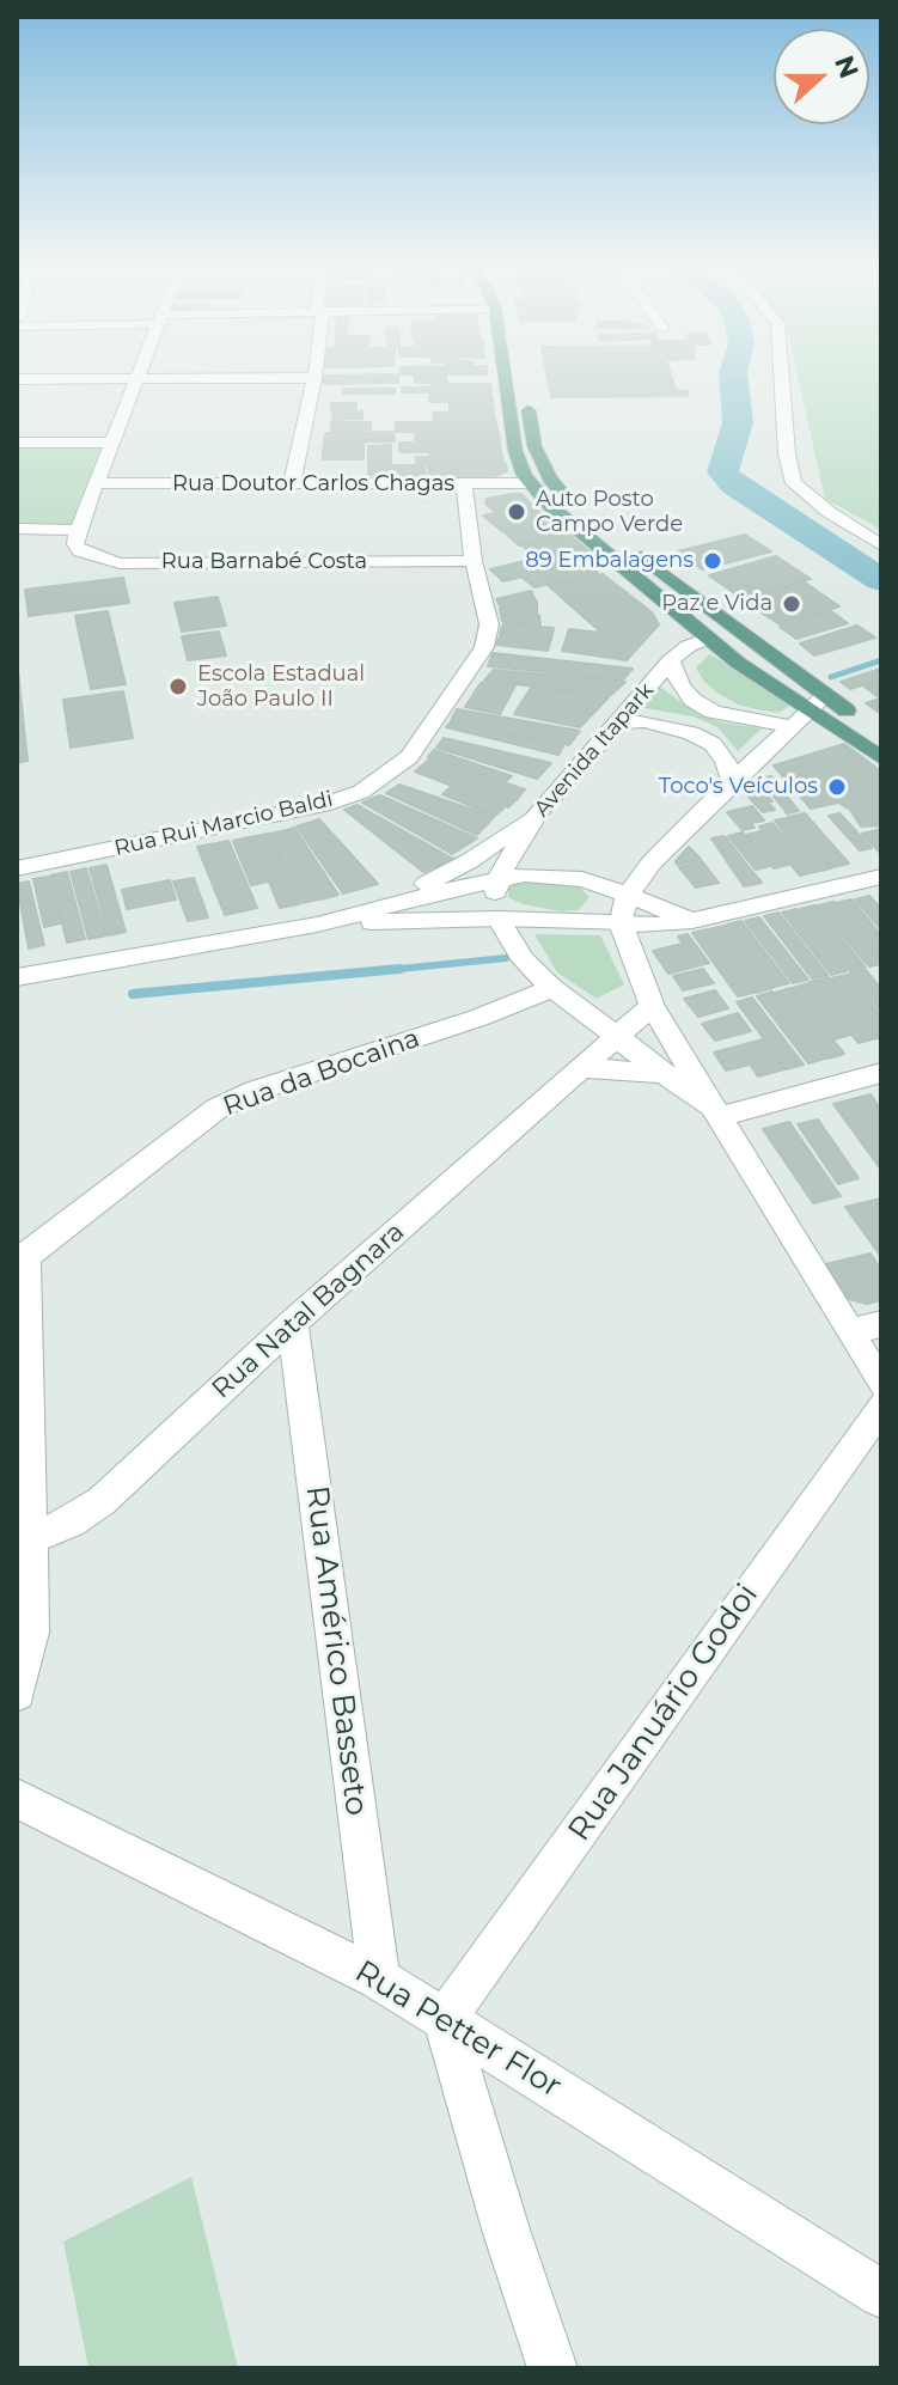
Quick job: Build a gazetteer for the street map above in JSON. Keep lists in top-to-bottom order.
{
  "streets": {
    "street": [
      "Rua Doutor Carlos Chagas",
      "Rua Barnabé Costa",
      "Avenida Itapark",
      "Rua Rui Marcio Baldi",
      "Rua da Bocaina",
      "Rua Natal Bagnara",
      "Rua Américo Basseto",
      "Rua Januário Godoi",
      "Rua Petter Flor"
    ]
  },
  "crossings": [
    ["Rua Doutor Carlos Chagas", "Rua Rui Marcio Baldi"],
    ["Rua Barnabé Costa", "Rua Rui Marcio Baldi"],
    ["Rua Natal Bagnara", "Rua Américo Basseto"],
    ["Rua Américo Basseto", "Rua Petter Flor"],
    ["Rua Januário Godoi", "Rua Petter Flor"]
  ],
  "places": [
    "Auto Posto Campo Verde",
    "89 Embalagens",
    "Paz e Vida",
    "Escola Estadual João Paulo II",
    "Toco's Veículos"
  ],
  "north": "right"
}
